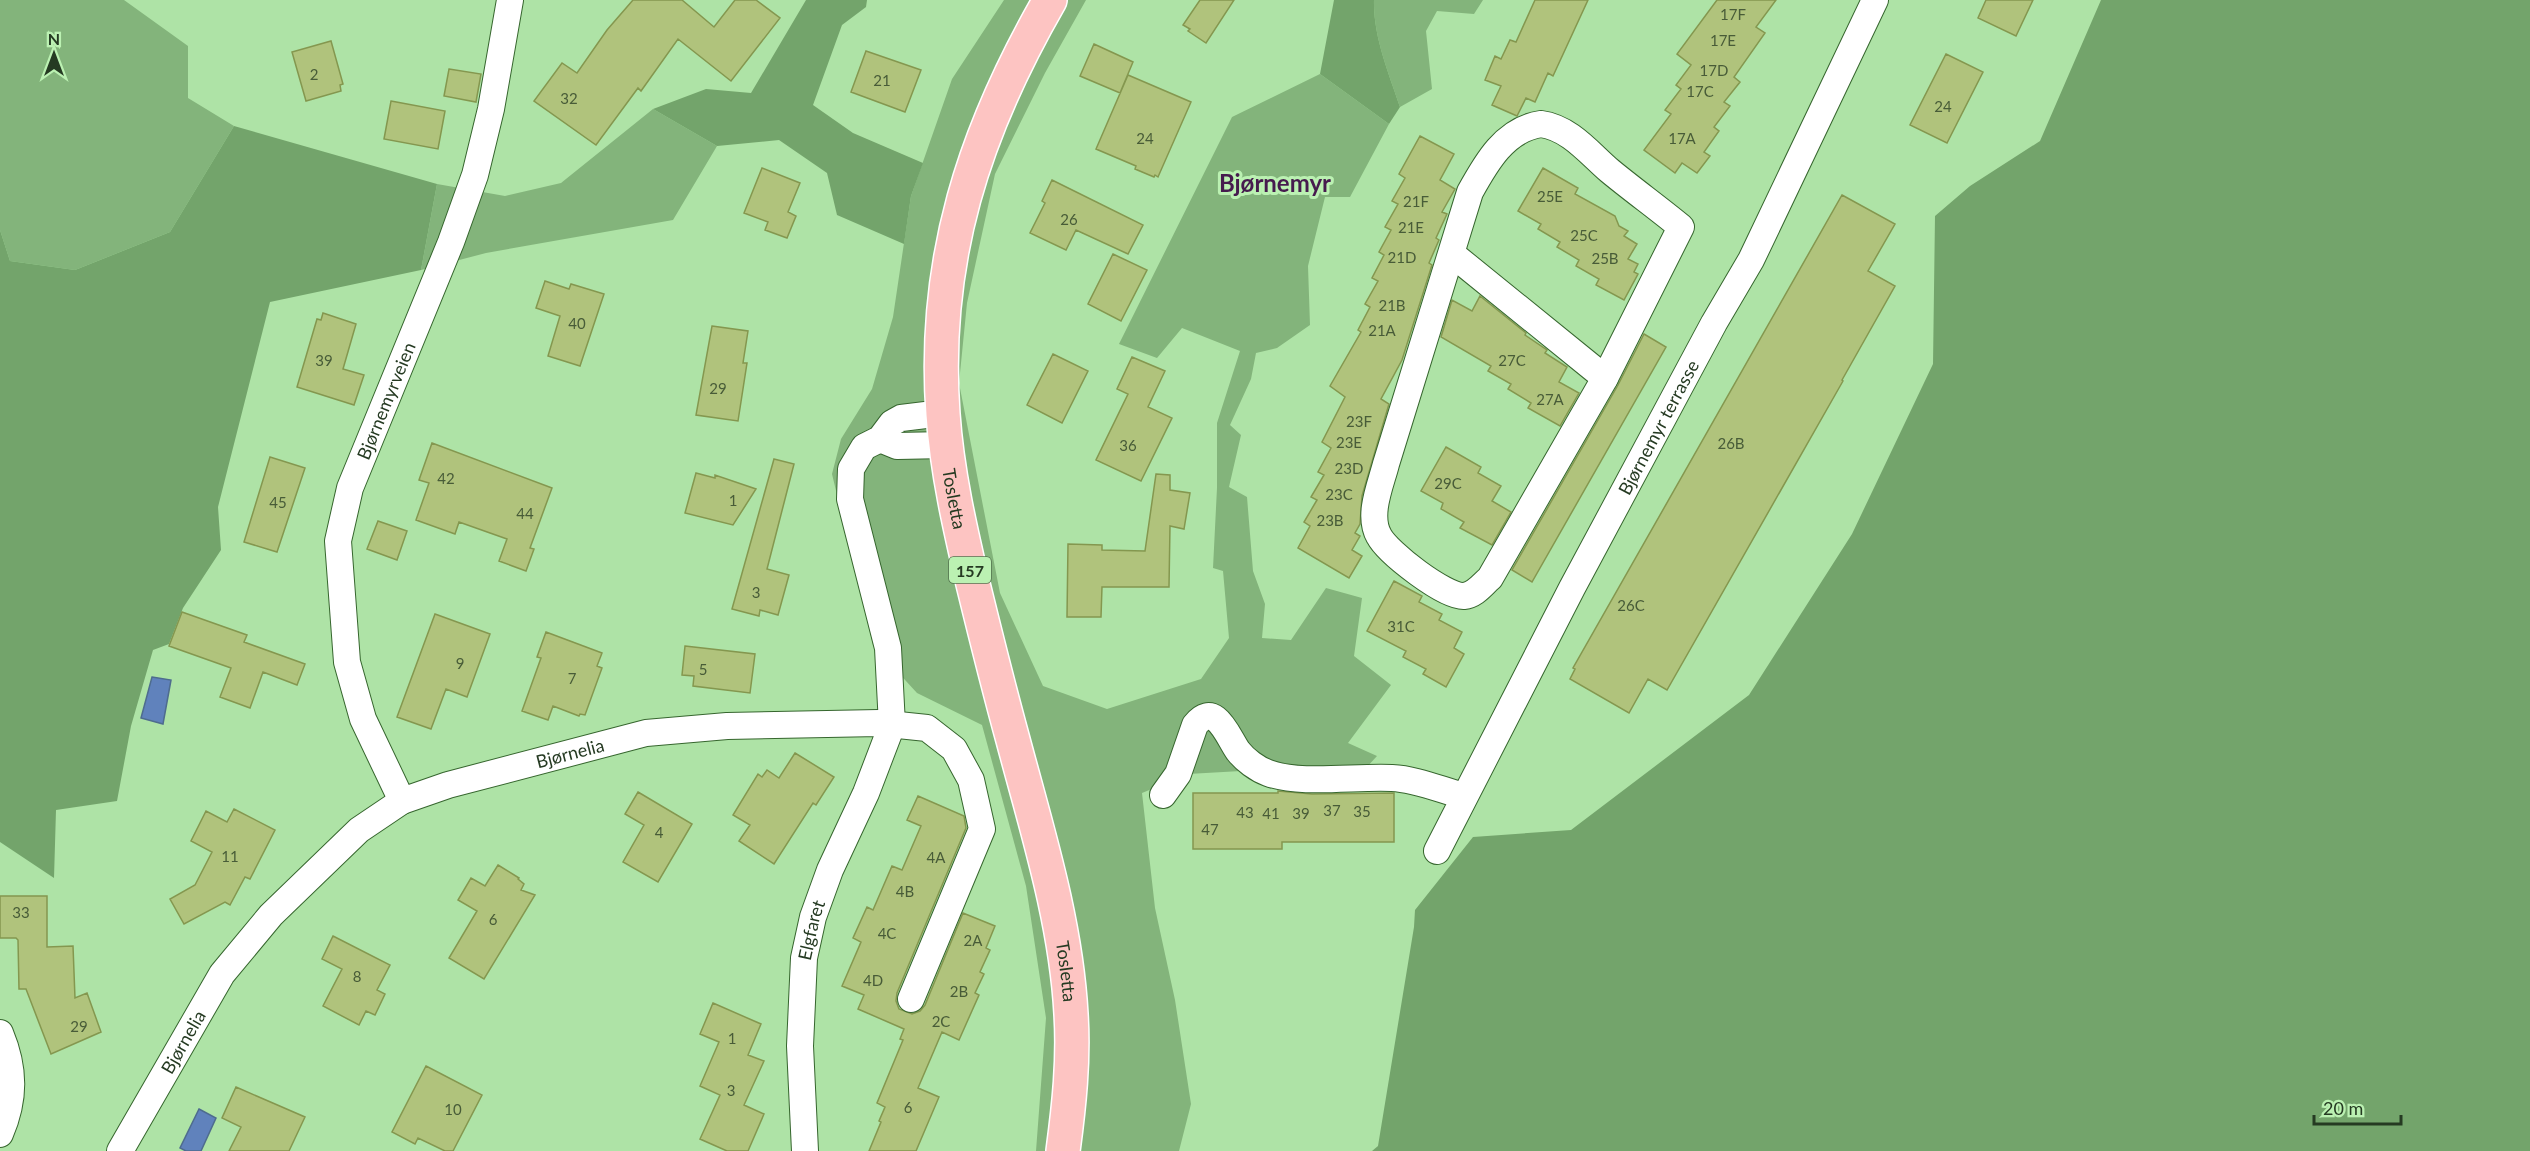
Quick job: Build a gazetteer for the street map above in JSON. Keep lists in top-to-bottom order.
{
  "streets": {
    "main road": ["Tosletta", "157"],
    "street": [
      "Bjørnemyrveien",
      "Bjørnemyr terrasse",
      "Bjørnelia",
      "Elgfaret"
    ]
  },
  "crossings": [
    ["Bjørnemyrveien", "Bjørnelia"],
    ["Bjørnelia", "Elgfaret"]
  ],
  "districts": ["Bjørnemyr"],
  "house_numbers": [
    "17F",
    "17E",
    "17D",
    "2",
    "21",
    "17C",
    "32",
    "24",
    "24",
    "17A",
    "25E",
    "21F",
    "26",
    "21E",
    "25C",
    "21D",
    "25B",
    "21B",
    "40",
    "21A",
    "39",
    "27C",
    "29",
    "27A",
    "23F",
    "23E",
    "26B",
    "36",
    "23D",
    "42",
    "29C",
    "23C",
    "1",
    "45",
    "44",
    "23B",
    "3",
    "26C",
    "31C",
    "9",
    "5",
    "7",
    "37",
    "35",
    "43",
    "41",
    "39",
    "47",
    "4",
    "11",
    "4A",
    "4B",
    "33",
    "6",
    "4C",
    "2A",
    "8",
    "4D",
    "2B",
    "2C",
    "29",
    "1",
    "3",
    "6",
    "10"
  ],
  "scale_bar": "20 m",
  "north": "top"
}
